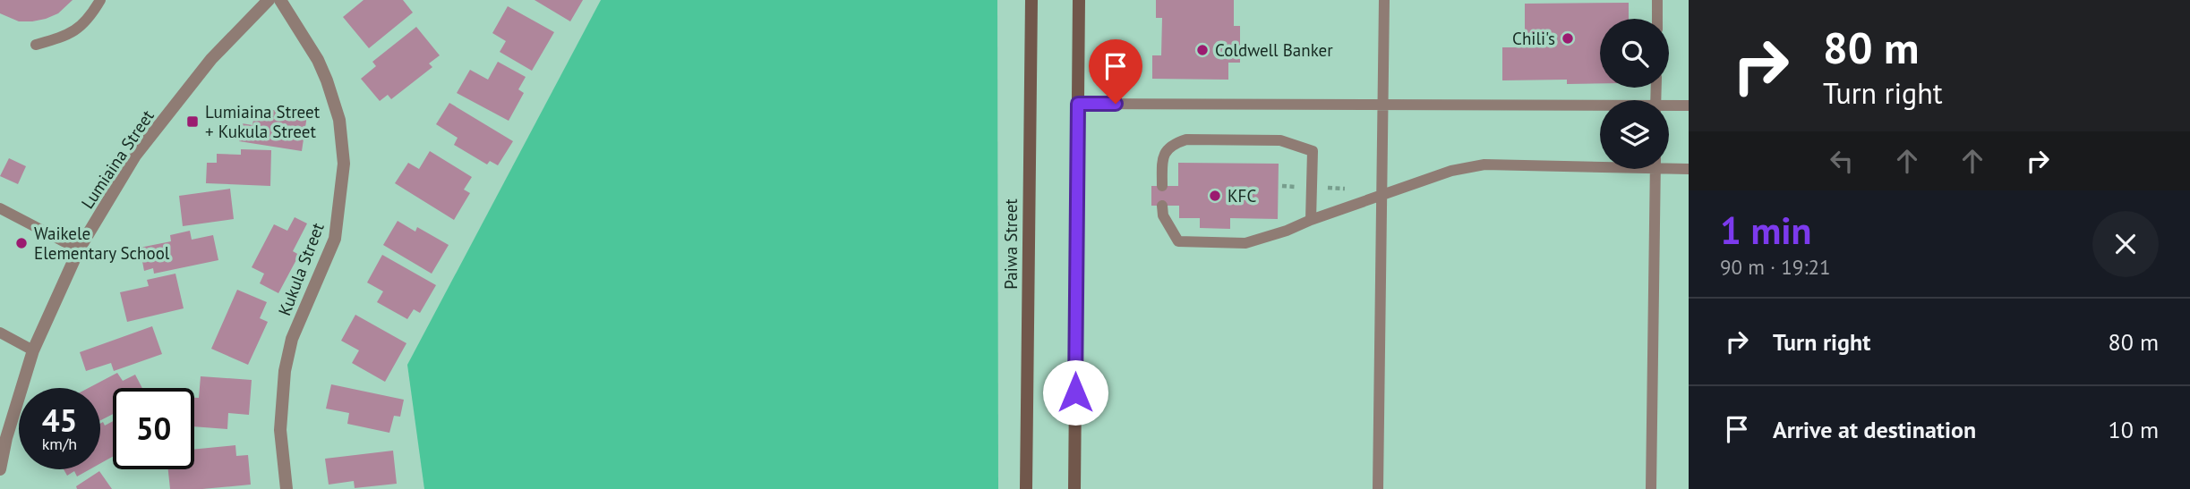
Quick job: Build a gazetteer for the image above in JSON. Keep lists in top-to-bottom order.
{
  "streets": {
    "main road": ["Paiwa Street"],
    "street": ["Lumiaina Street", "Kukula Street"]
  },
  "places": {
    "other": [
      "Chili's",
      "Coldwell Banker",
      "KFC",
      "Waikele Elementary School"
    ],
    "transit": ["Lumiaina Street + Kukula Street"]
  },
  "page": {
    "turn": ["80 m", "Turn right"],
    "heading": ["1 min", "90 m · 19:21"],
    "list": [
      {
        "name": "Turn right",
        "value": "80 m"
      },
      {
        "name": "Arrive at destination",
        "value": "10 m"
      }
    ],
    "speed": "45 km/h",
    "limit": "50"
  }
}
